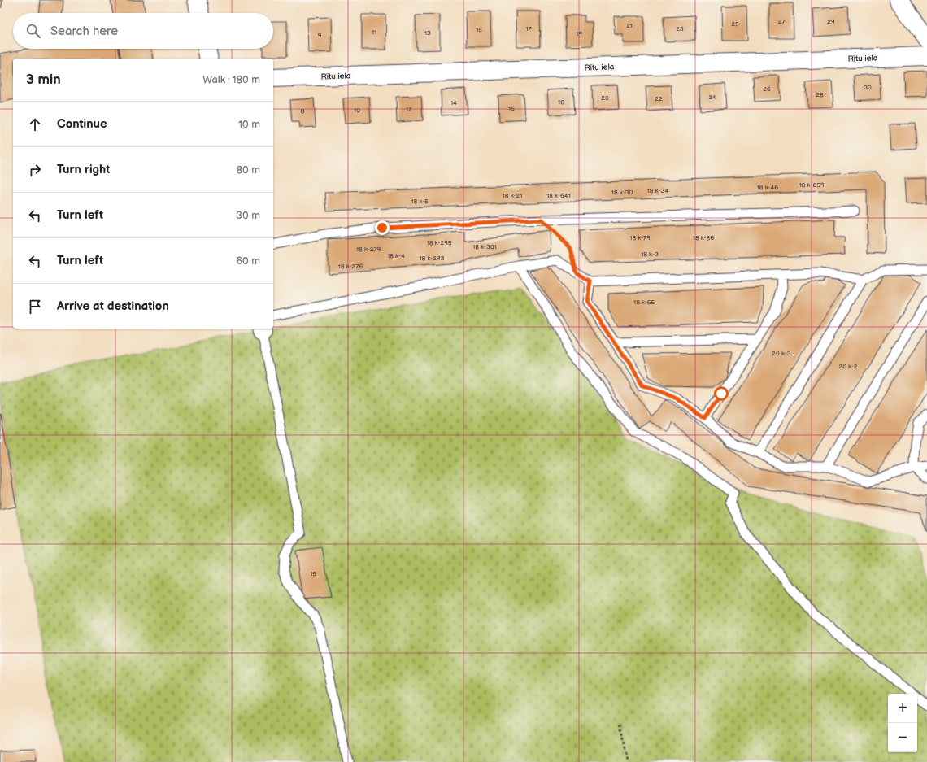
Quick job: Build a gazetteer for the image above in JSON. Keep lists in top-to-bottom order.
{
  "streets": {
    "street": ["Rītu iela"]
  },
  "house_numbers": [
    "27",
    "29",
    "25",
    "21",
    "17",
    "23",
    "15",
    "11",
    "13",
    "19",
    "9",
    "30",
    "26",
    "28",
    "24",
    "20",
    "22",
    "18",
    "14",
    "16",
    "12",
    "10",
    "8",
    "18 k-259",
    "18 k-46",
    "18 k-34",
    "18 k-30",
    "18 k-21",
    "18 k-641",
    "18 k-5",
    "18 k-79",
    "18 k-86",
    "18 k-295",
    "18 k-301",
    "18 k-279",
    "18 k-3",
    "18 k-4",
    "18 k-293",
    "18 k-276",
    "18 k-55",
    "20 k-3",
    "20 k-2",
    "15"
  ],
  "page": {
    "search": "Search here",
    "heading": ["3 min", "Walk · 180 m"],
    "list": [
      ["Continue", "10 m"],
      ["Turn right", "80 m"],
      ["Turn left", "30 m"],
      ["Turn left", "60 m"],
      "Arrive at destination"
    ],
    "map_buttons": ["+", "−"]
  }
}
